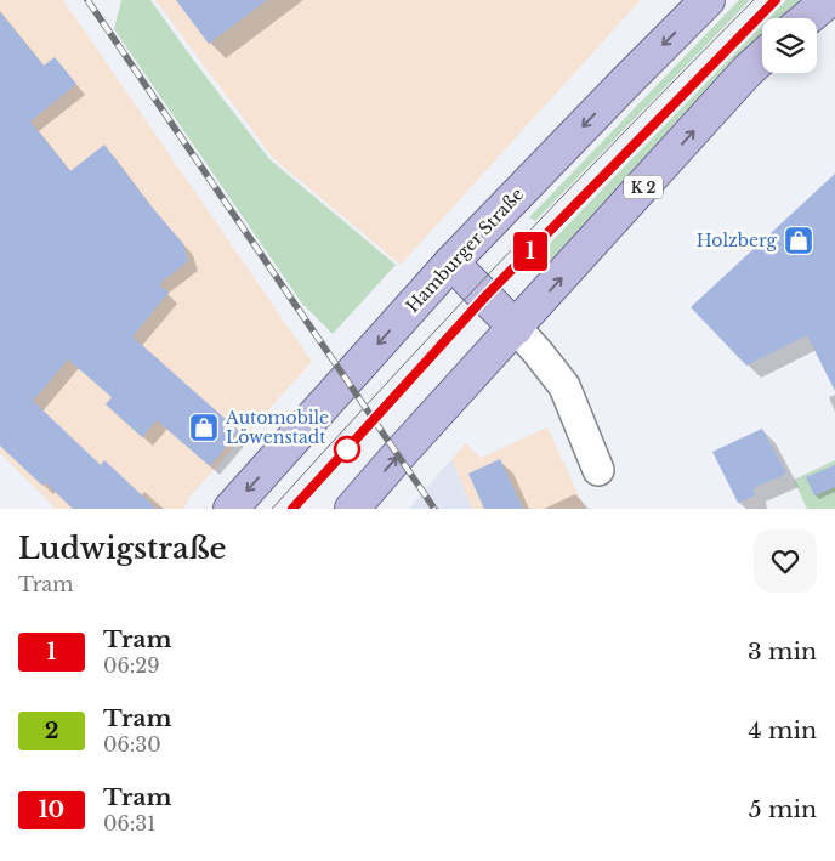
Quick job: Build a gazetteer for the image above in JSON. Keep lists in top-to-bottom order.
{
  "streets": {
    "main road": ["K 2", "Hamburger Straße"]
  },
  "places": {
    "shop": ["Holzberg", "Automobile Löwenstadt"]
  },
  "lines": ["tram line 1"],
  "page": {
    "on_map": "1",
    "heading": ["Ludwigstraße", "Tram"],
    "list": [
      {
        "mark": "1",
        "name": "Tram",
        "note": "06:29",
        "value": "3 min"
      },
      {
        "mark": "2",
        "name": "Tram",
        "note": "06:30",
        "value": "4 min"
      },
      {
        "mark": "10",
        "name": "Tram",
        "note": "06:31",
        "value": "5 min"
      }
    ]
  }
}
